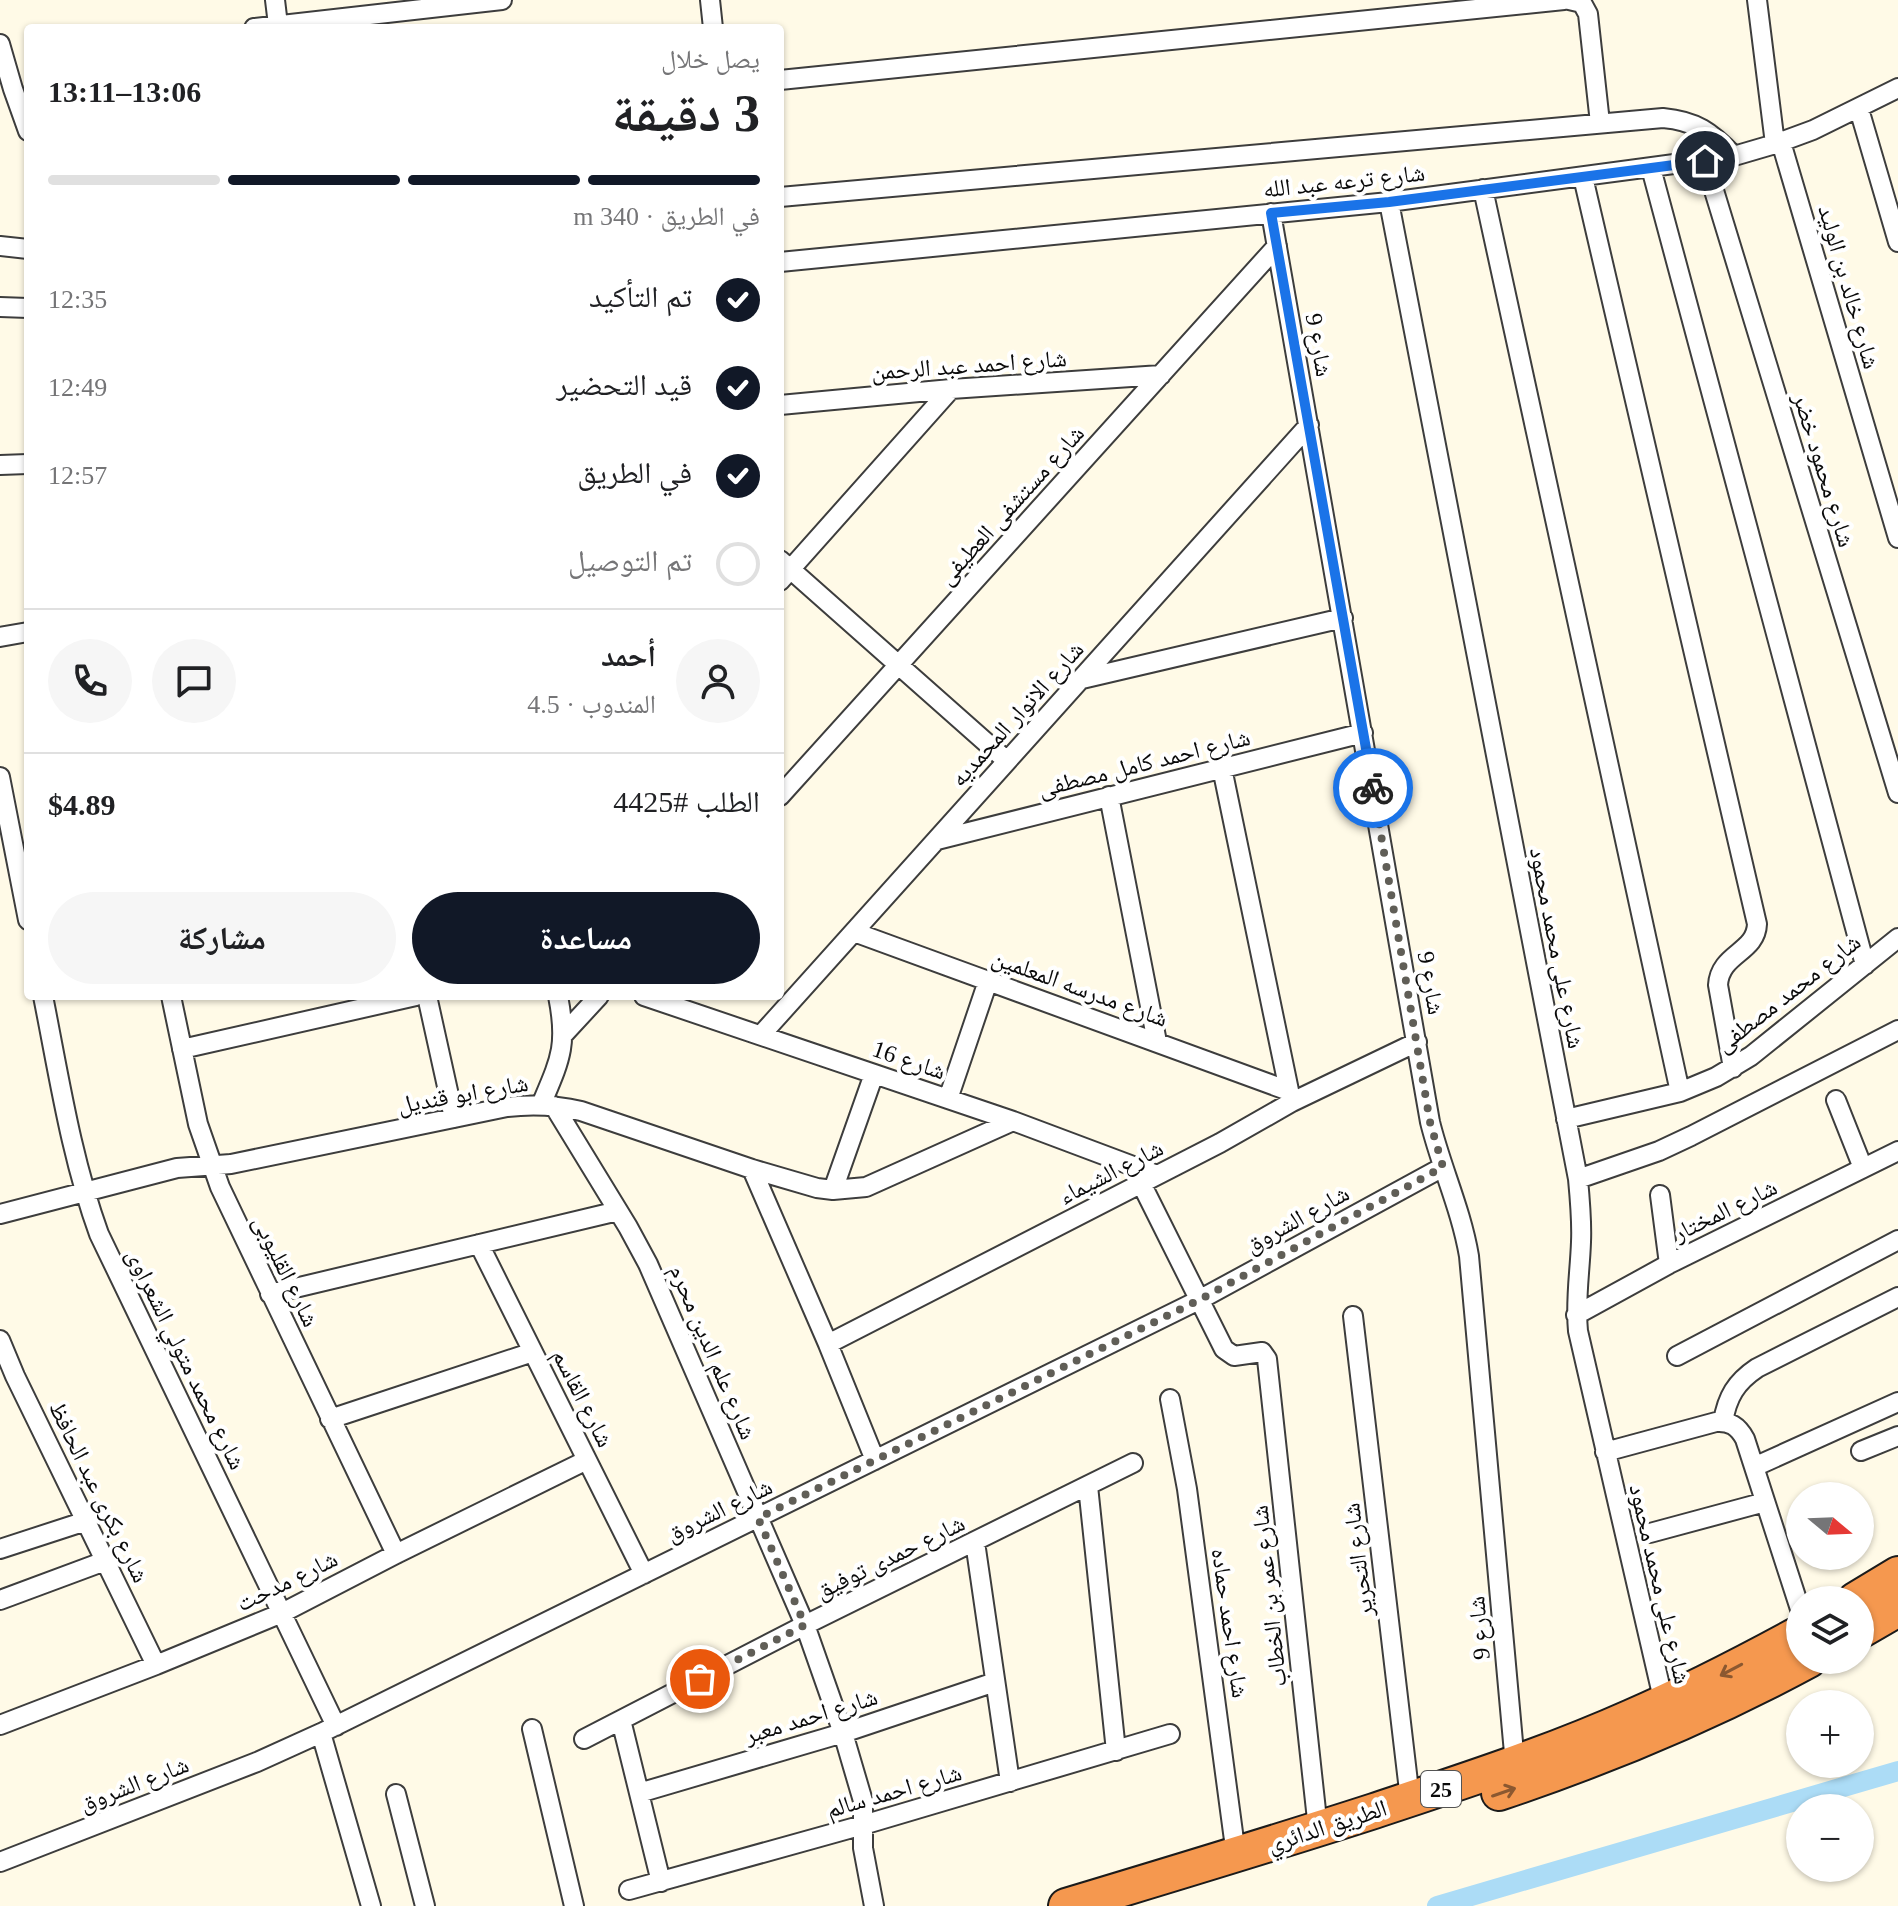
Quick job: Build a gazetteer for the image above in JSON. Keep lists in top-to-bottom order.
{
  "streets": {
    "highway": ["25", "الطريق الدائري"],
    "street": [
      "شارع ترعه عبد الله",
      "شارع خالد بن الوليد",
      "شارع 9",
      "شارع احمد عبد الرحمن",
      "شارع محمود خضر",
      "شارع مستشفى العطيفى",
      "شارع الانوار المحمديه",
      "شارع احمد كامل مصطفى",
      "شارع على محمد محمود",
      "شارع مدرسه المعلمين",
      "شارع محمد مصطفى",
      "شارع 16",
      "شارع ابو قنديل",
      "شارع الشيماء",
      "شارع المختار",
      "شارع الشروق",
      "شارع القليوبى",
      "شارع علم الدين محرم",
      "شارع محمد متولي الشعراوى",
      "شارع القاسم",
      "شارع بكرى عبد الحافظ",
      "شارع حمدى توفيق",
      "شارع التحرير",
      "شارع مدحت",
      "شارع عمر بن الخطاب",
      "شارع احمد حماده",
      "شارع احمد معبر",
      "شارع احمد سالم"
    ]
  },
  "crossings": [
    ["شارع ترعه عبد الله", "شارع خالد بن الوليد"],
    ["شارع ترعه عبد الله", "شارع 9"],
    ["شارع ترعه عبد الله", "شارع محمود خضر"],
    ["شارع ترعه عبد الله", "شارع على محمد محمود"],
    ["شارع 9", "شارع مستشفى العطيفى"],
    ["شارع 9", "شارع الانوار المحمديه"],
    ["شارع 9", "شارع احمد كامل مصطفى"],
    ["شارع 9", "شارع الشيماء"],
    ["شارع 9", "شارع الشروق"],
    ["شارع 9", "الطريق الدائري"],
    ["شارع احمد عبد الرحمن", "شارع مستشفى العطيفى"],
    ["شارع الانوار المحمديه", "شارع احمد كامل مصطفى"],
    ["شارع الانوار المحمديه", "شارع مدرسه المعلمين"],
    ["شارع الانوار المحمديه", "شارع 16"],
    ["شارع على محمد محمود", "شارع محمد مصطفى"],
    ["شارع على محمد محمود", "شارع المختار"],
    ["شارع على محمد محمود", "الطريق الدائري"],
    ["شارع مدرسه المعلمين", "شارع الشيماء"],
    ["شارع 16", "شارع ابو قنديل"],
    ["شارع 16", "شارع الشيماء"],
    ["شارع ابو قنديل", "شارع القليوبى"],
    ["شارع ابو قنديل", "شارع علم الدين محرم"],
    ["شارع ابو قنديل", "شارع محمد متولي الشعراوى"],
    ["شارع الشروق", "شارع علم الدين محرم"],
    ["شارع الشروق", "شارع محمد متولي الشعراوى"],
    ["شارع الشروق", "شارع القاسم"],
    ["شارع الشروق", "شارع عمر بن الخطاب"],
    ["شارع القليوبى", "شارع مدحت"],
    ["شارع علم الدين محرم", "شارع حمدى توفيق"],
    ["شارع علم الدين محرم", "شارع احمد معبر"],
    ["شارع علم الدين محرم", "شارع احمد سالم"],
    ["شارع محمد متولي الشعراوى", "شارع مدحت"],
    ["شارع القاسم", "شارع مدحت"],
    ["شارع بكرى عبد الحافظ", "شارع مدحت"],
    ["شارع التحرير", "الطريق الدائري"],
    ["شارع عمر بن الخطاب", "الطريق الدائري"],
    ["شارع احمد حماده", "الطريق الدائري"]
  ],
  "north": "right",
  "page": {
    "heading": ["3 دقيقة", "يصل خلال", "13:06–13:11"],
    "panel": [
      "أحمد",
      "المندوب · 4.5",
      "الطلب #4425",
      "$4.89"
    ],
    "bar": "في الطريق · 340 m",
    "list": [
      ["تم التأكيد", "12:35"],
      ["قيد التحضير", "12:49"],
      ["في الطريق", "12:57"],
      "تم التوصيل"
    ],
    "buttons": ["مساعدة", "مشاركة"],
    "map_buttons": ["+", "−"]
  }
}
